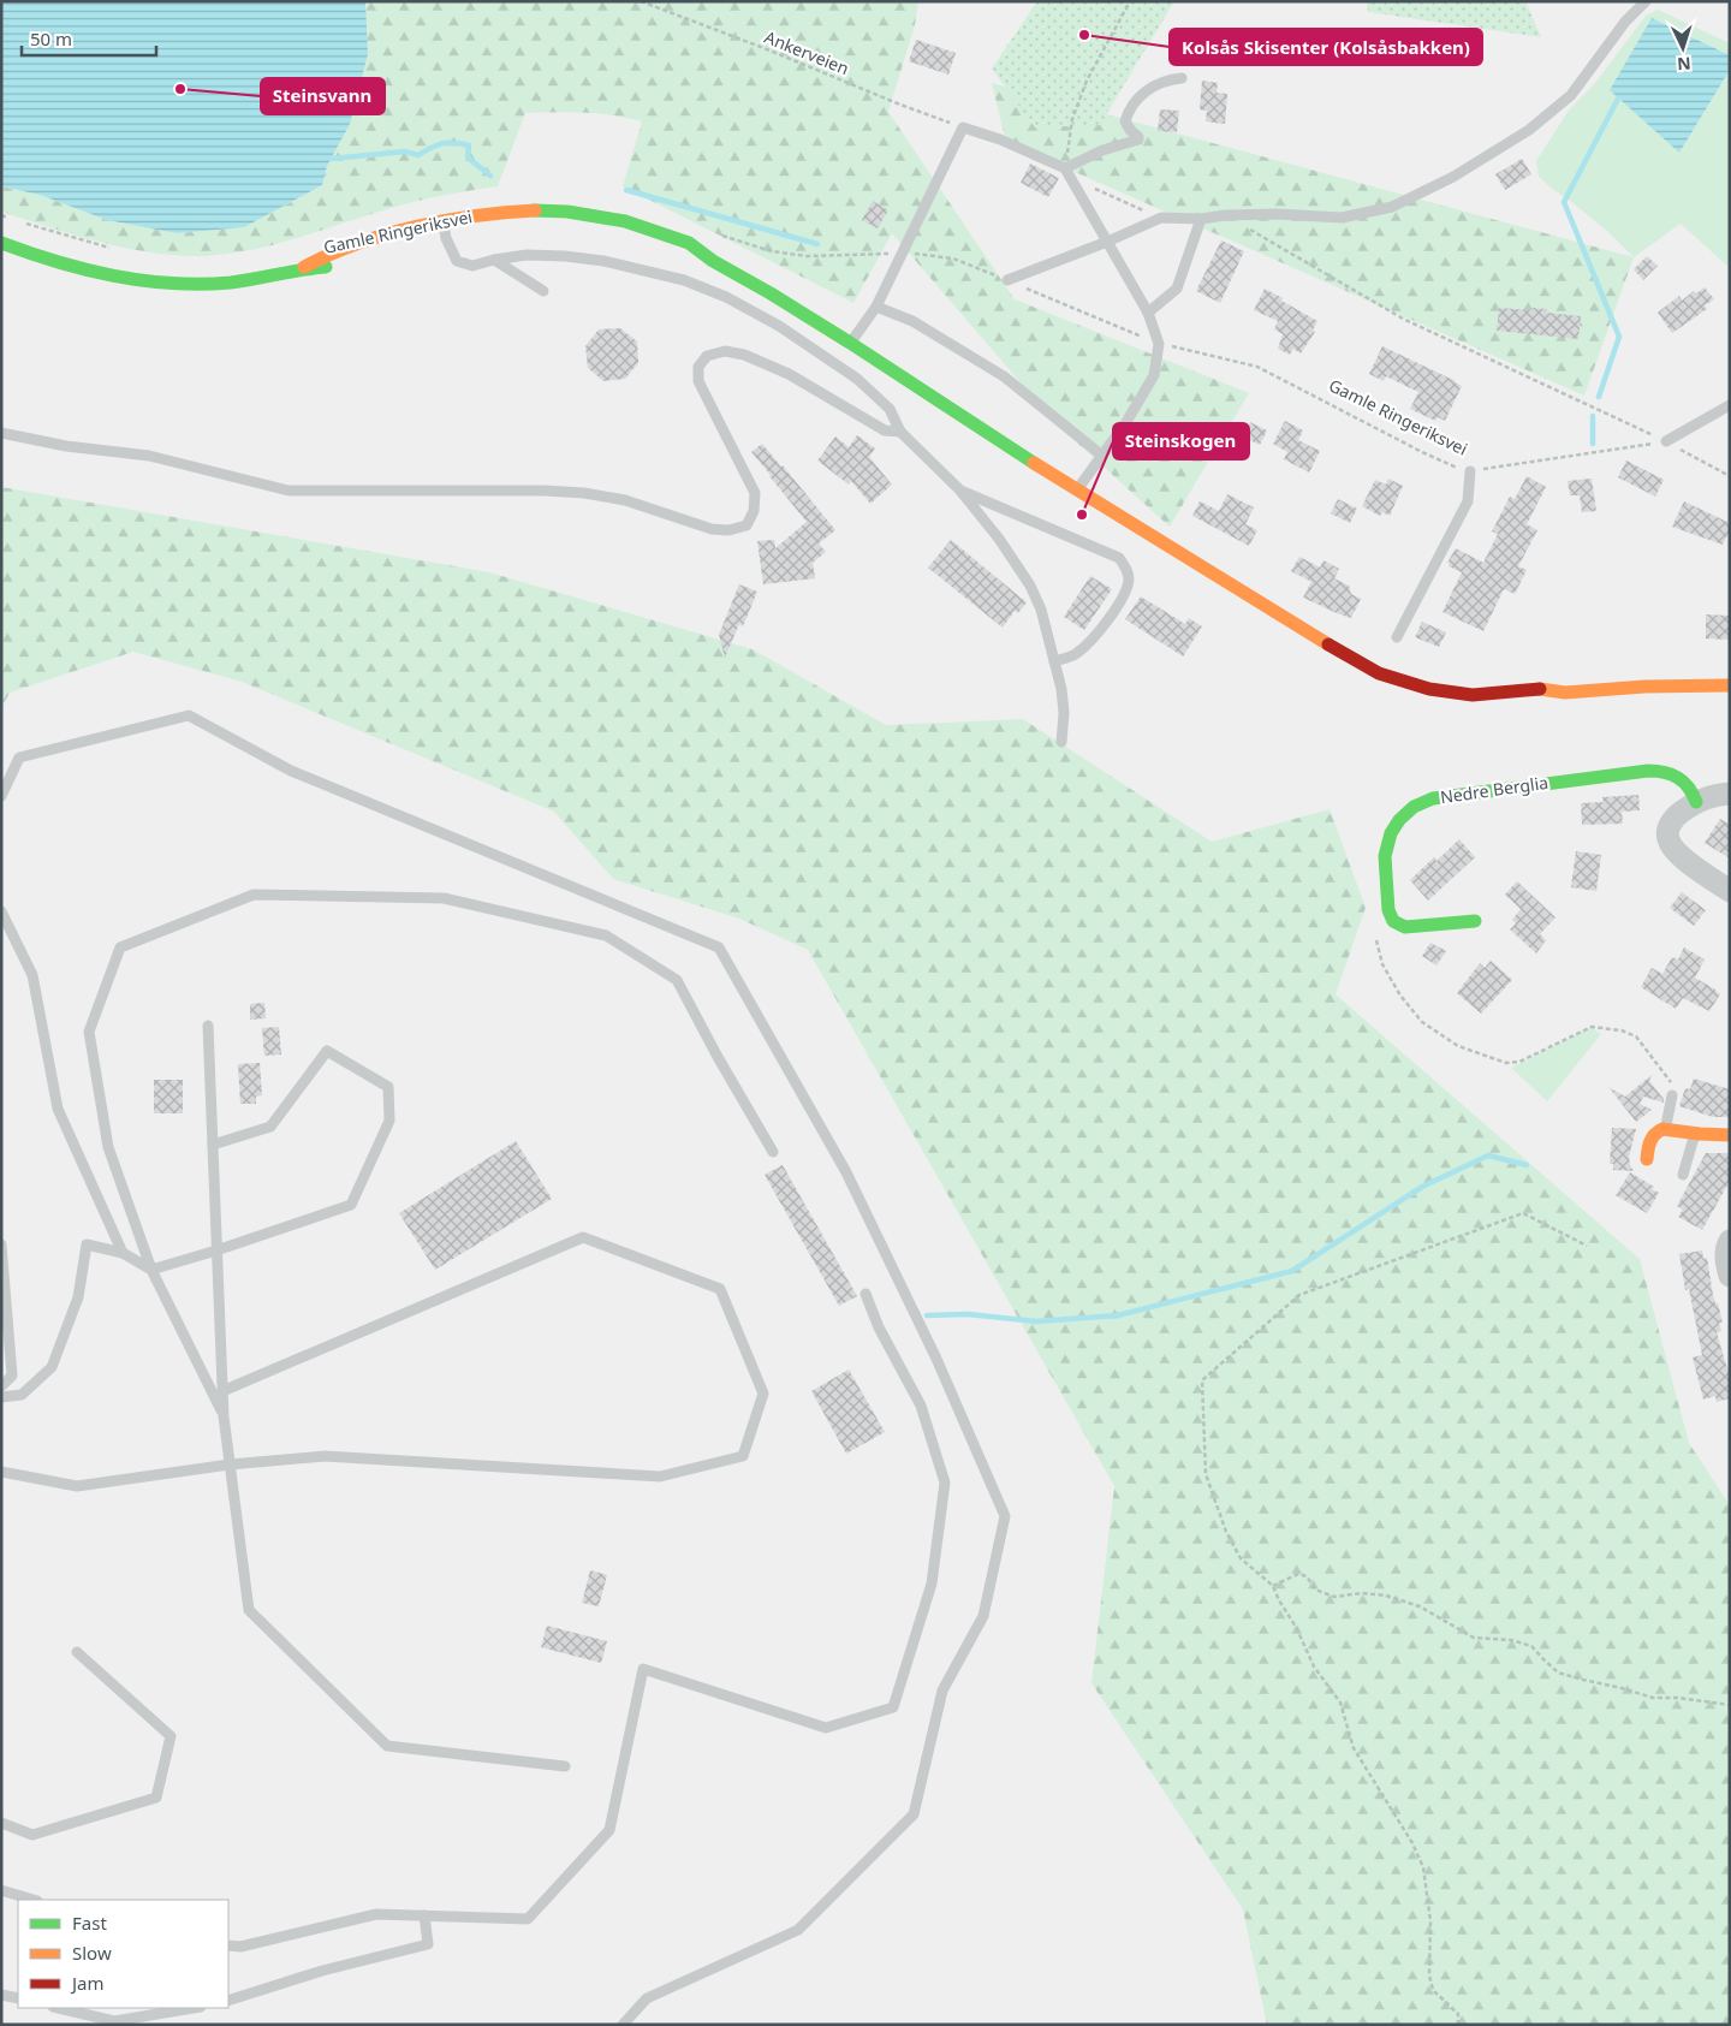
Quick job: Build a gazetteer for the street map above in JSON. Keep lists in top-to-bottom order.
{
  "streets": {
    "main road": ["Gamle Ringeriksvei", "Nedre Berglia"],
    "path": ["Ankerveien"]
  },
  "places": ["Kolsås Skisenter (Kolsåsbakken)", "Steinsvann", "Steinskogen"],
  "legend": ["Fast", "Slow", "Jam"],
  "scale_bar": "50 m",
  "north": "bottom"
}
